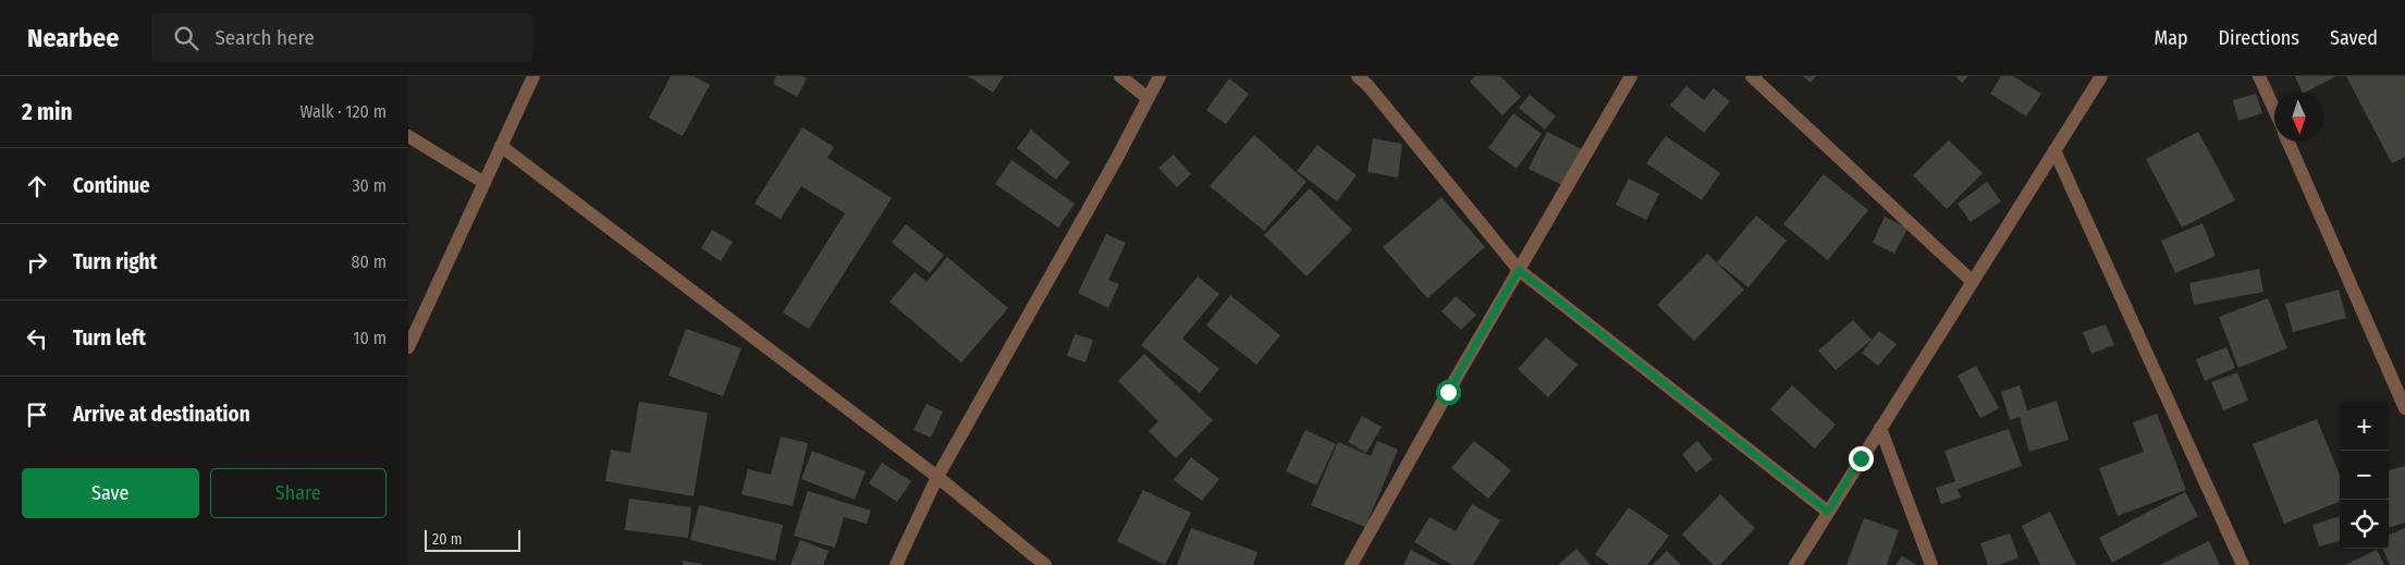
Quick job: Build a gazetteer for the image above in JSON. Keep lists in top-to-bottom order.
{
  "scale_bar": "20 m",
  "north": "bottom",
  "page": {
    "header": "Nearbee",
    "search": "Search here",
    "nav": ["Map", "Directions", "Saved"],
    "heading": ["2 min", "Walk · 120 m"],
    "list": [
      ["Continue", "30 m"],
      ["Turn right", "80 m"],
      ["Turn left", "10 m"],
      "Arrive at destination"
    ],
    "map_buttons": ["+", "−"],
    "buttons": ["Save", "Share"],
    "scale": "20 m"
  }
}
